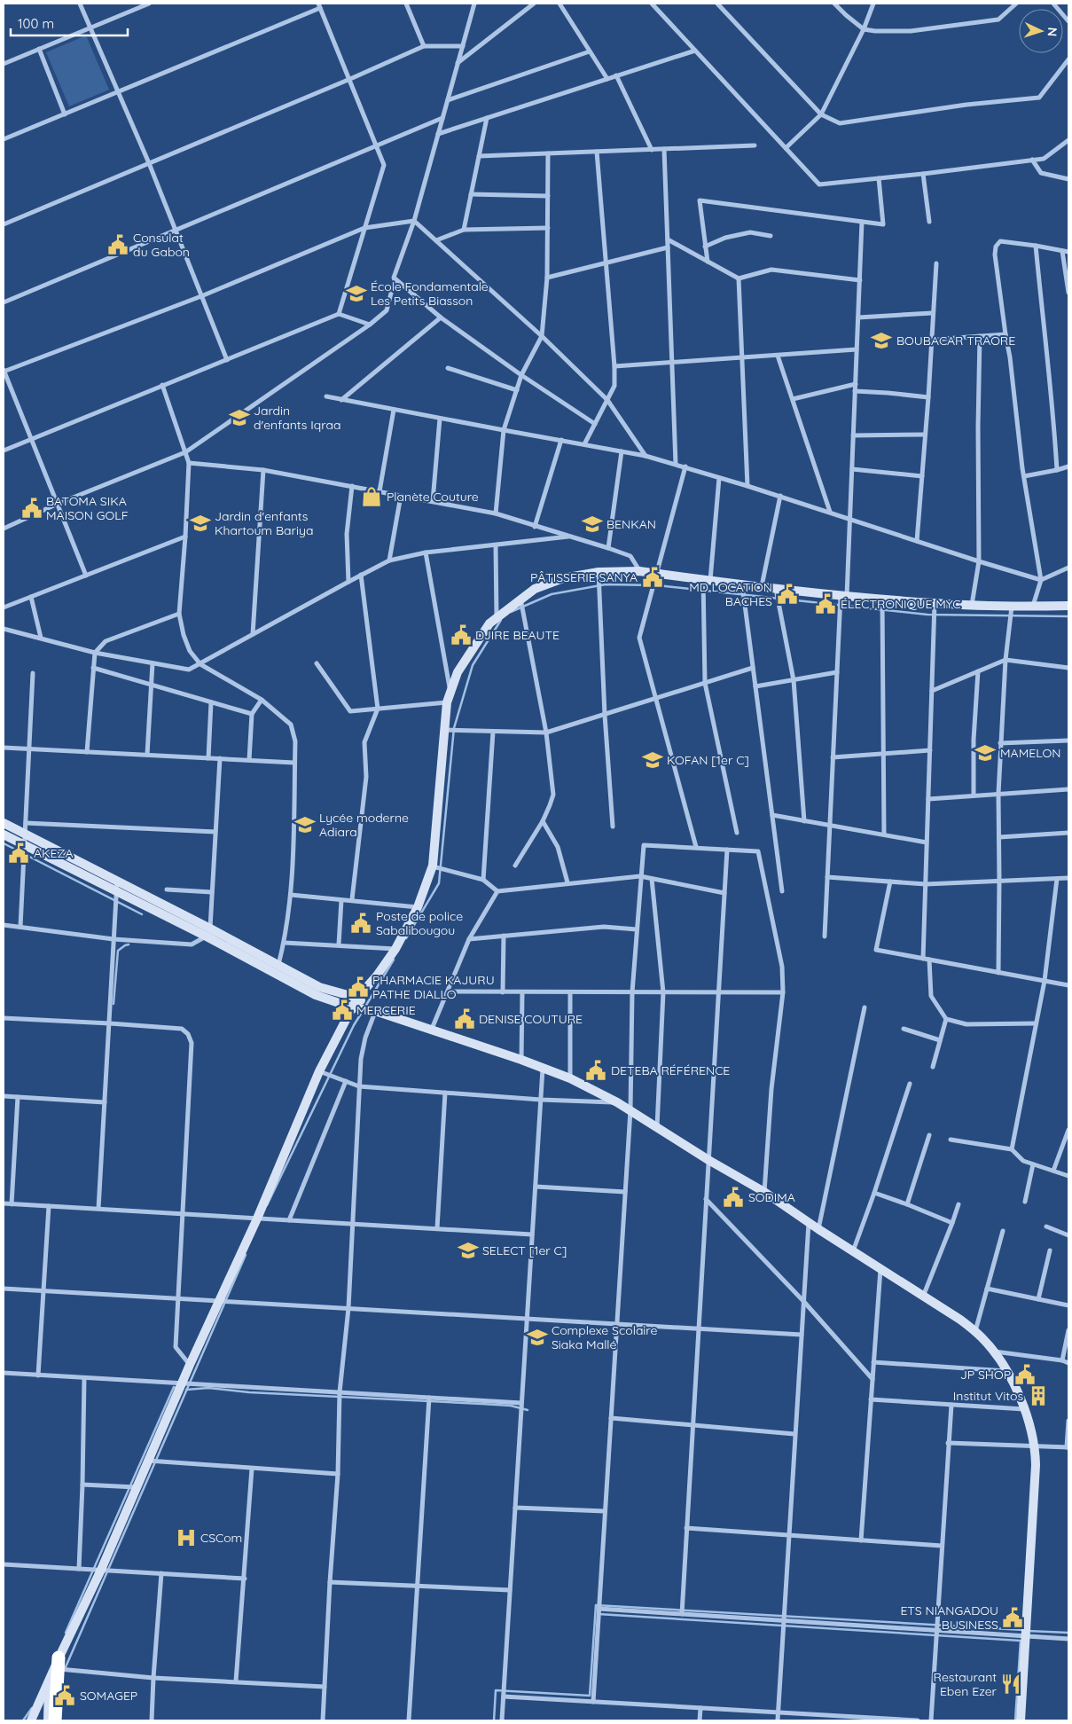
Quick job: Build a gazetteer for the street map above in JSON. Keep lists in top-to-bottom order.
{
  "places": {
    "public building": [
      "Consulat du Gabon",
      "BATOMA SIKA MAISON GOLF",
      "PÂTISSERIE SANYA",
      "MD LOCATION BACHES",
      "ÉLECTRONIQUE MYC",
      "DJIRE BEAUTE",
      "AKEZA",
      "Poste de police Sabalibougou",
      "PHARMACIE KAJURU PATHE DIALLO",
      "MERCERIE",
      "DENISE COUTURE",
      "DETEBA RÉFÉRENCE",
      "SODIMA",
      "JP SHOP",
      "ETS NIANGADOU BUSINESS",
      "SOMAGEP"
    ],
    "school or university": [
      "École Fondamentale Les Petits Biasson",
      "BOUBACAR TRAORE",
      "Jardin d'enfants Iqraa",
      "Jardin d'enfants Khartoum Bariya",
      "BENKAN",
      "MAMELON",
      "KOFAN [1er C]",
      "Lycée moderne Adiara",
      "SELECT [1er C]",
      "Complexe Scolaire Siaka Mallé"
    ],
    "shop": ["Planète Couture"],
    "building": ["Institut Vitos"],
    "hospital": ["CSCom"],
    "restaurant": ["Restaurant Eben Ezer"]
  },
  "scale_bar": "100 m",
  "north": "right"
}
